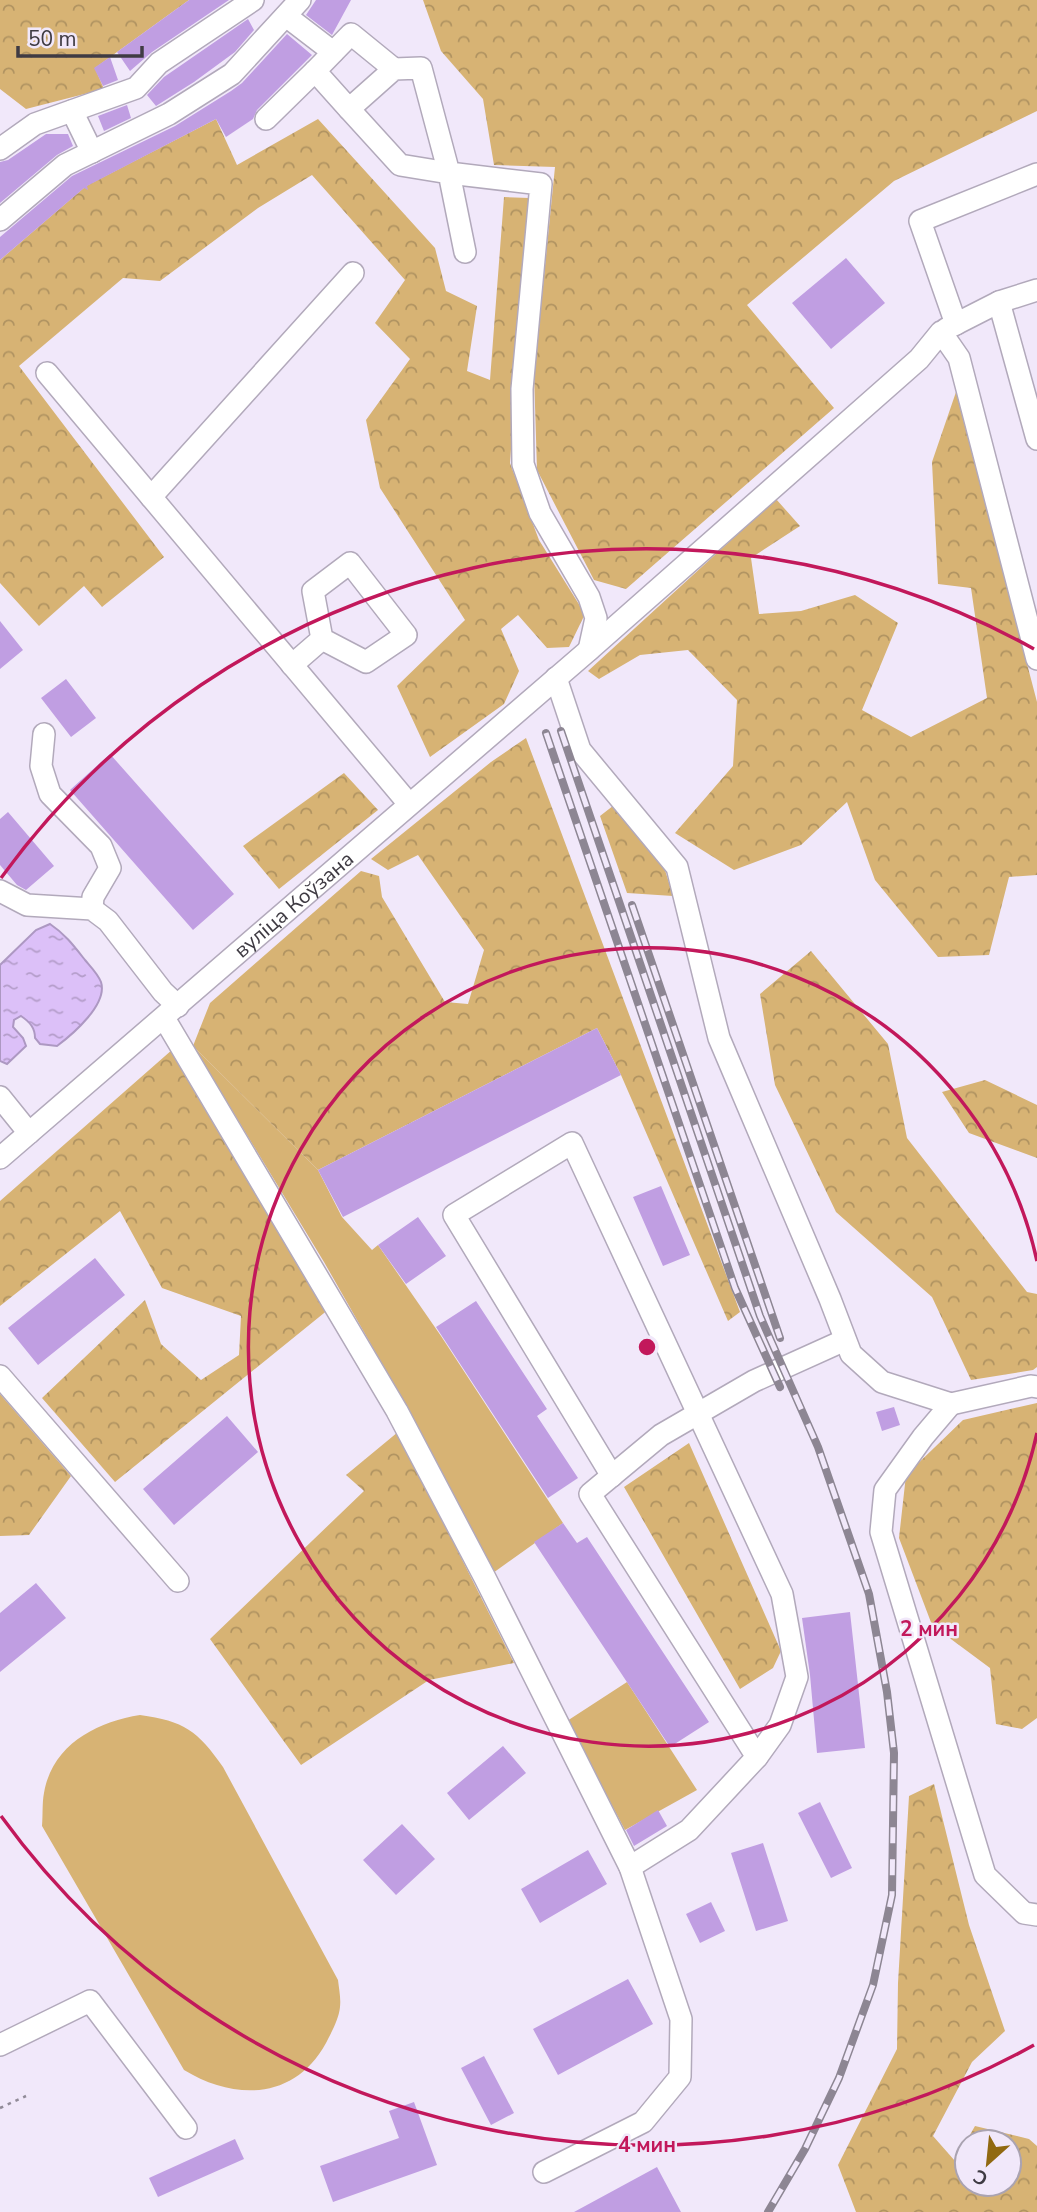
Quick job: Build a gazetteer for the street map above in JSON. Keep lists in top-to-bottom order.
{
  "streets": {
    "street": ["вуліца Коўзана"]
  },
  "scale_bar": "50 m",
  "north": "bottom left",
  "rings": ["2 мин", "4 мин"]
}
